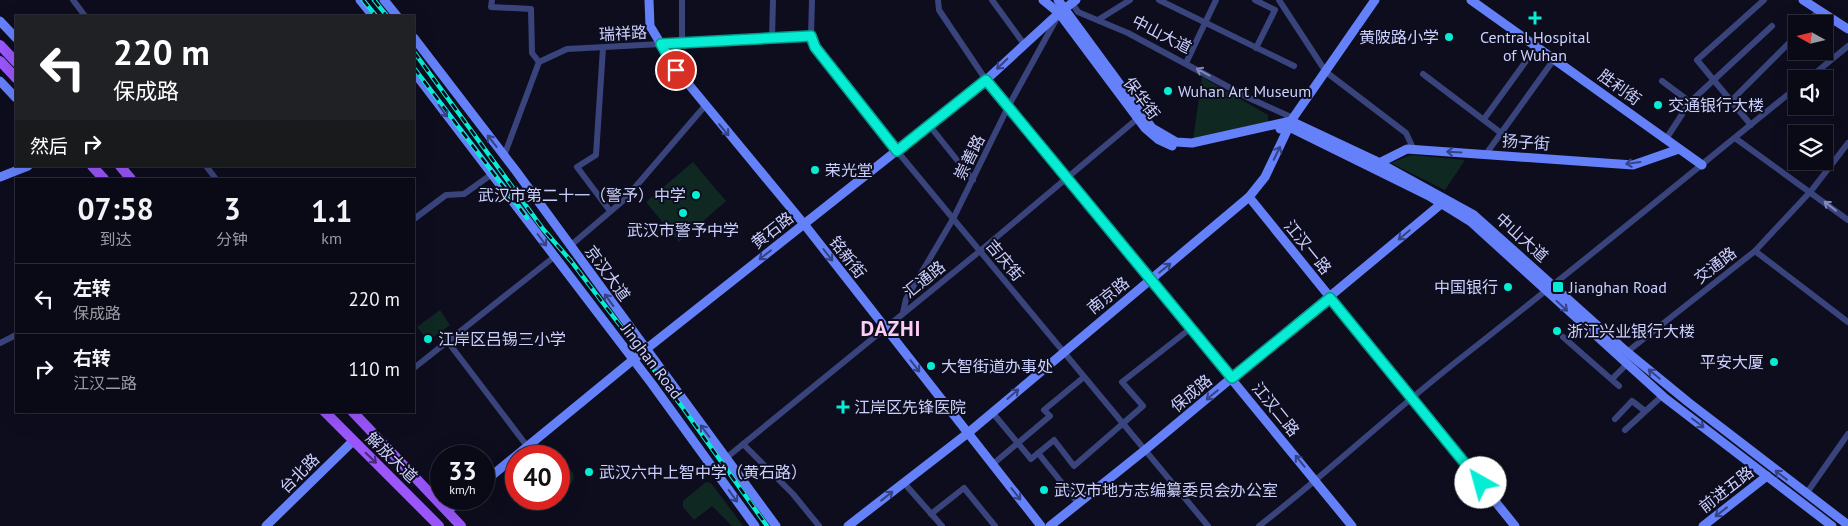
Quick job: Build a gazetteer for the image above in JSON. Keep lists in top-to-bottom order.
{
  "streets": {
    "main road": ["解放大道"],
    "street": [
      "瑞祥路",
      "中山大道",
      "胜利街",
      "保华街",
      "扬子街",
      "崇善路",
      "黄石路",
      "江汉一路",
      "铭新街",
      "吉庆街",
      "交通路",
      "京汉大道",
      "汇通路",
      "南京路",
      "Jinghan Road",
      "保成路",
      "江汉二路",
      "台北路",
      "前进五路"
    ]
  },
  "crossings": [
    ["瑞祥路", "铭新街"],
    ["瑞祥路", "吉庆街"],
    ["中山大道", "保华街"],
    ["中山大道", "扬子街"],
    ["中山大道", "崇善路"],
    ["中山大道", "黄石路"],
    ["中山大道", "交通路"],
    ["中山大道", "南京路"],
    ["中山大道", "保成路"],
    ["中山大道", "前进五路"],
    ["胜利街", "扬子街"],
    ["保华街", "崇善路"],
    ["保华街", "黄石路"],
    ["保华街", "汇通路"],
    ["保华街", "南京路"],
    ["崇善路", "黄石路"],
    ["崇善路", "吉庆街"],
    ["崇善路", "汇通路"],
    ["崇善路", "江汉二路"],
    ["黄石路", "铭新街"],
    ["黄石路", "吉庆街"],
    ["黄石路", "京汉大道"],
    ["黄石路", "Jinghan Road"],
    ["黄石路", "江汉二路"],
    ["江汉一路", "南京路"],
    ["江汉一路", "保成路"],
    ["铭新街", "汇通路"],
    ["铭新街", "南京路"],
    ["吉庆街", "汇通路"],
    ["吉庆街", "南京路"],
    ["吉庆街", "保成路"],
    ["京汉大道", "汇通路"],
    ["汇通路", "江汉二路"],
    ["南京路", "江汉二路"],
    ["保成路", "江汉二路"],
    ["解放大道", "台北路"]
  ],
  "one_way": [
    "扬子街",
    "黄石路",
    "铭新街",
    "京汉大道",
    "南京路",
    "Jinghan Road",
    "保成路",
    "前进五路"
  ],
  "districts": ["DAZHI"],
  "places": {
    "health": ["Central Hospital of Wuhan", "江岸区先锋医院"],
    "other": [
      "黄陂路小学",
      "Wuhan Art Museum",
      "交通银行大楼",
      "荣光堂",
      "武汉市第二十一（警予）中学",
      "武汉市警予中学",
      "中国银行",
      "浙江兴业银行大楼",
      "江岸区吕锡三小学",
      "平安大厦",
      "大智街道办事处",
      "武汉六中上智中学（黄石路）",
      "武汉市地方志编纂委员会办公室"
    ],
    "transit": ["Jianghan Road"]
  },
  "north": "left",
  "page": {
    "turn": ["220 m", "保成路"],
    "then": "然后",
    "eta": [
      "07:58",
      "到达",
      "3",
      "分钟",
      "1.1",
      "km"
    ],
    "list": [
      {
        "name": "左转",
        "note": "保成路",
        "value": "220 m"
      },
      {
        "name": "右转",
        "note": "江汉二路",
        "value": "110 m"
      }
    ],
    "speed": "33 km/h",
    "limit": "40"
  }
}
